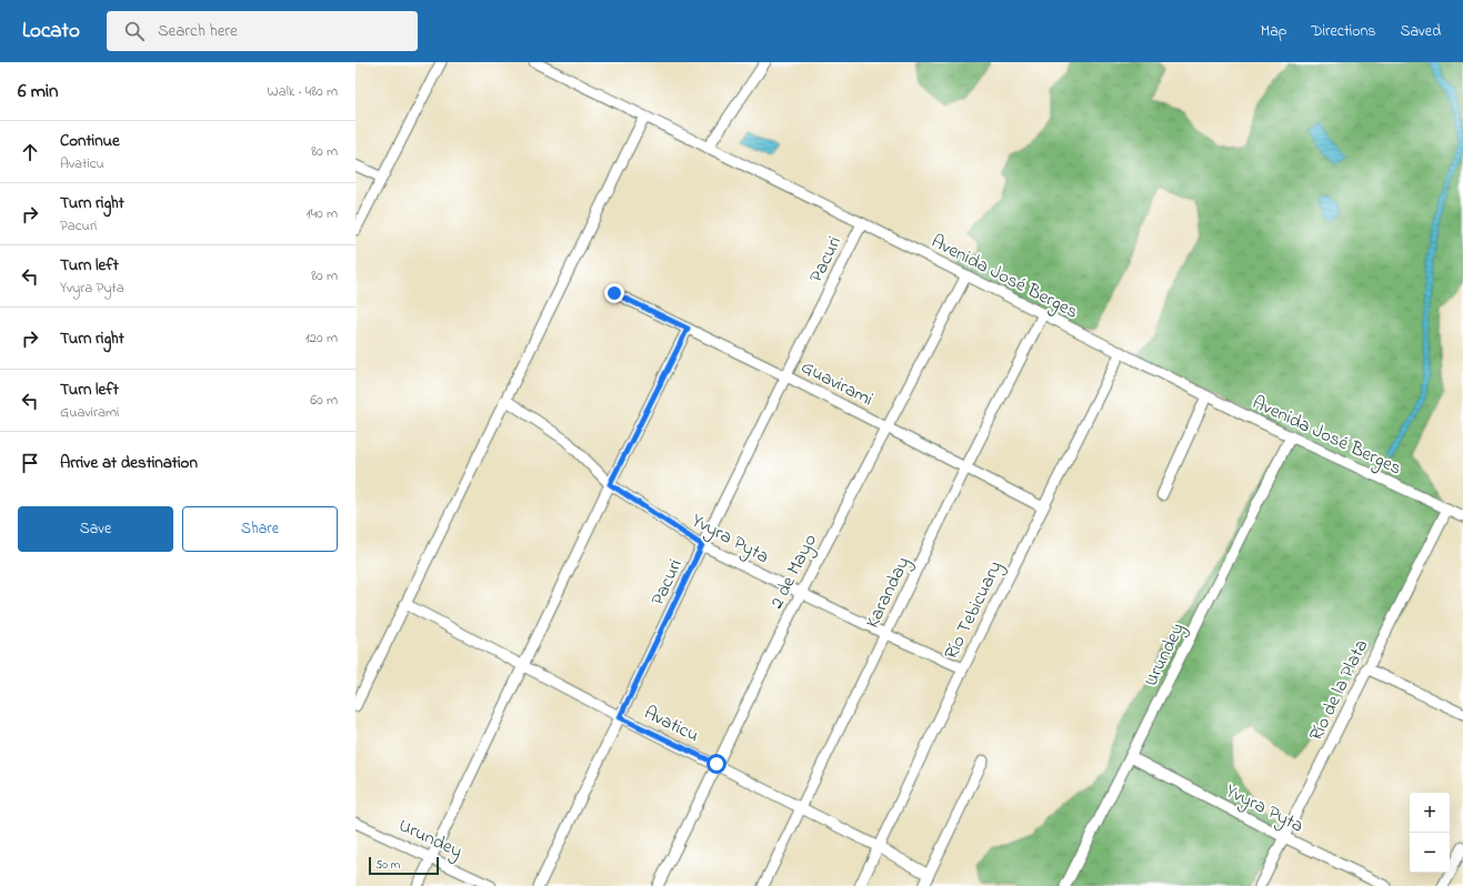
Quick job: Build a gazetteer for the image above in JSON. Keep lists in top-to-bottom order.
{
  "streets": {
    "street": [
      "Pacuri",
      "Avenida José Berges",
      "Guavirami",
      "Yvyra Pyta",
      "2 de Mayo",
      "Karanday",
      "Río Tebicuary",
      "Urundey",
      "Río de la Plata",
      "Avaticu"
    ]
  },
  "crossings": [
    ["Pacuri", "Avenida José Berges"],
    ["Pacuri", "Guavirami"],
    ["Pacuri", "Yvyra Pyta"],
    ["Pacuri", "Avaticu"],
    ["Avenida José Berges", "2 de Mayo"],
    ["Avenida José Berges", "Karanday"],
    ["Avenida José Berges", "Río Tebicuary"],
    ["Avenida José Berges", "Urundey"],
    ["Avenida José Berges", "Río de la Plata"],
    ["Guavirami", "2 de Mayo"],
    ["Guavirami", "Karanday"],
    ["Guavirami", "Río Tebicuary"],
    ["Yvyra Pyta", "2 de Mayo"],
    ["Yvyra Pyta", "Karanday"],
    ["Yvyra Pyta", "Río Tebicuary"],
    ["Yvyra Pyta", "Urundey"],
    ["Yvyra Pyta", "Río de la Plata"],
    ["2 de Mayo", "Avaticu"],
    ["Karanday", "Avaticu"],
    ["Río Tebicuary", "Avaticu"]
  ],
  "scale_bar": "50 m",
  "page": {
    "header": "Locato",
    "search": "Search here",
    "nav": ["Map", "Directions", "Saved"],
    "heading": ["6 min", "Walk · 480 m"],
    "list": [
      ["Continue", "Avaticu", "80 m"],
      ["Turn right", "Pacuri", "140 m"],
      ["Turn left", "Yvyra Pyta", "80 m"],
      ["Turn right", "120 m"],
      ["Turn left", "Guavirami", "60 m"],
      "Arrive at destination"
    ],
    "buttons": ["Save", "Share"],
    "map_buttons": ["+", "−"],
    "scale": "50 m"
  }
}
